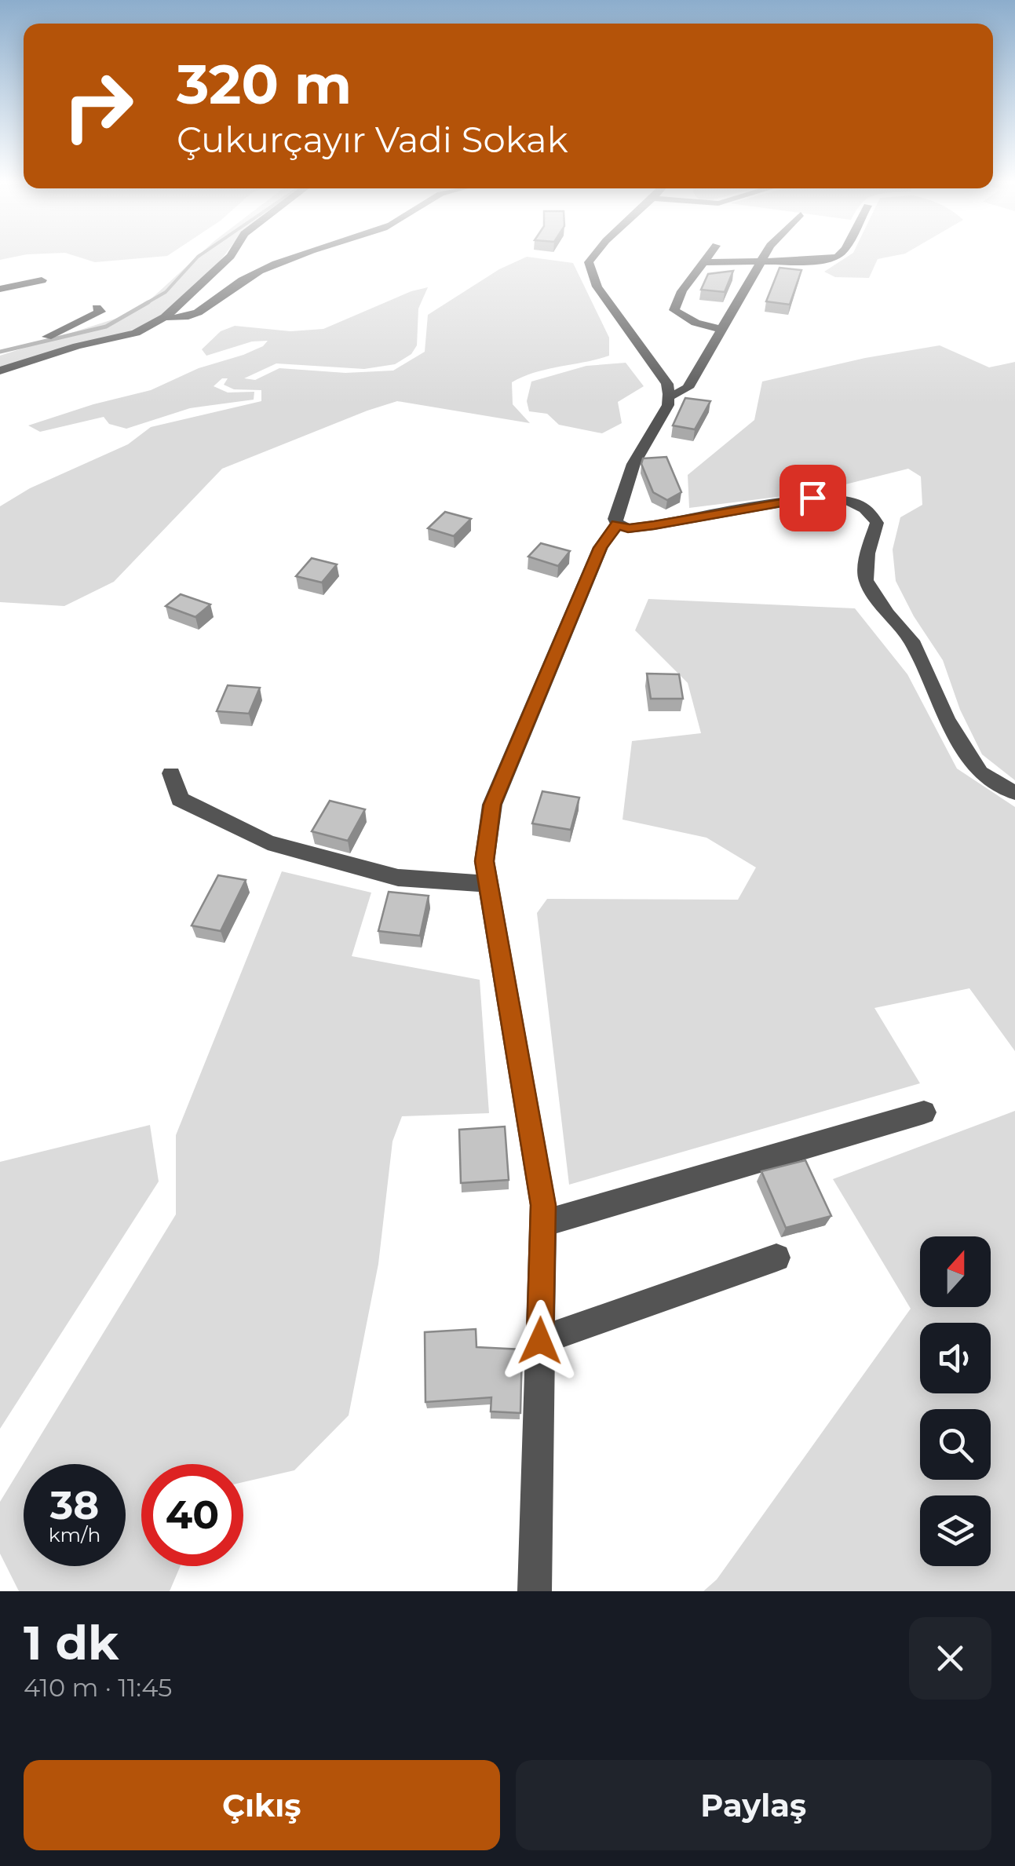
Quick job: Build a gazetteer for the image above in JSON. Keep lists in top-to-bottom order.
{
  "north": "top",
  "page": {
    "turn": ["320 m", "Çukurçayır Vadi Sokak"],
    "speed": "38 km/h",
    "limit": "40",
    "heading": ["1 dk", "410 m · 11:45"],
    "buttons": ["Çıkış", "Paylaş"]
  }
}
